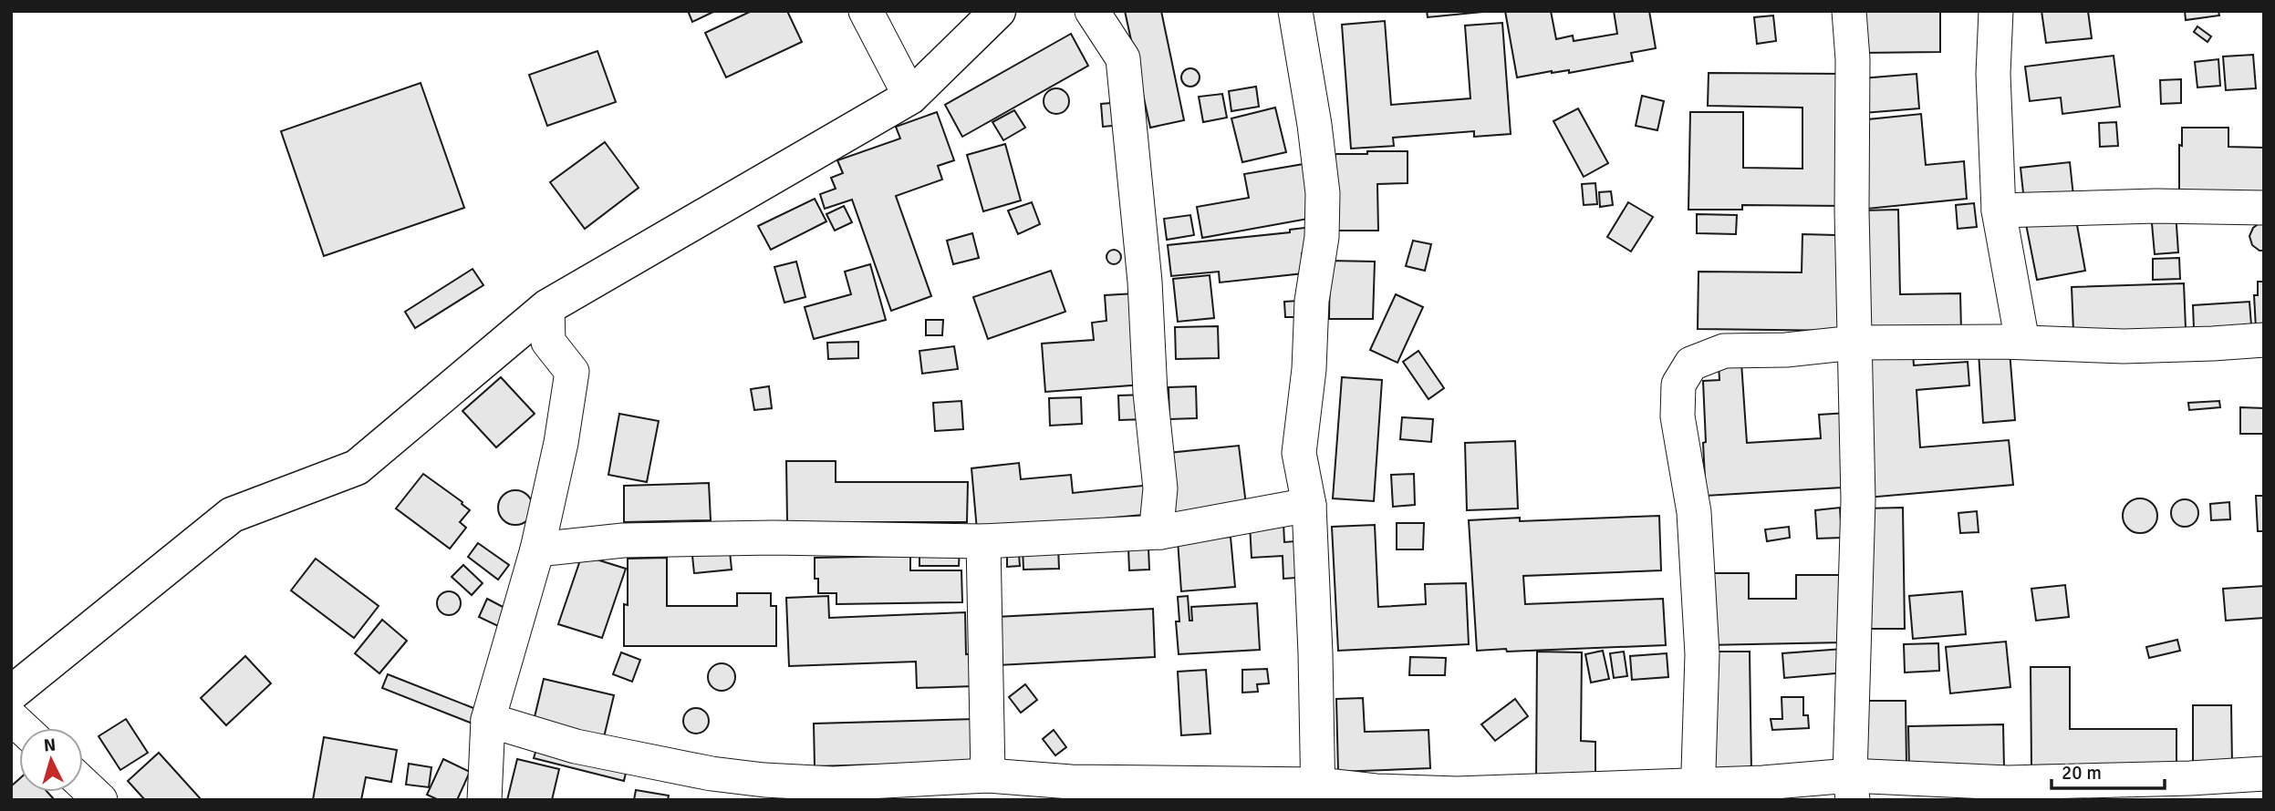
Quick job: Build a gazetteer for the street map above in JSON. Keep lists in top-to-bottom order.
{
  "scale_bar": "20 m",
  "north": "top"
}
